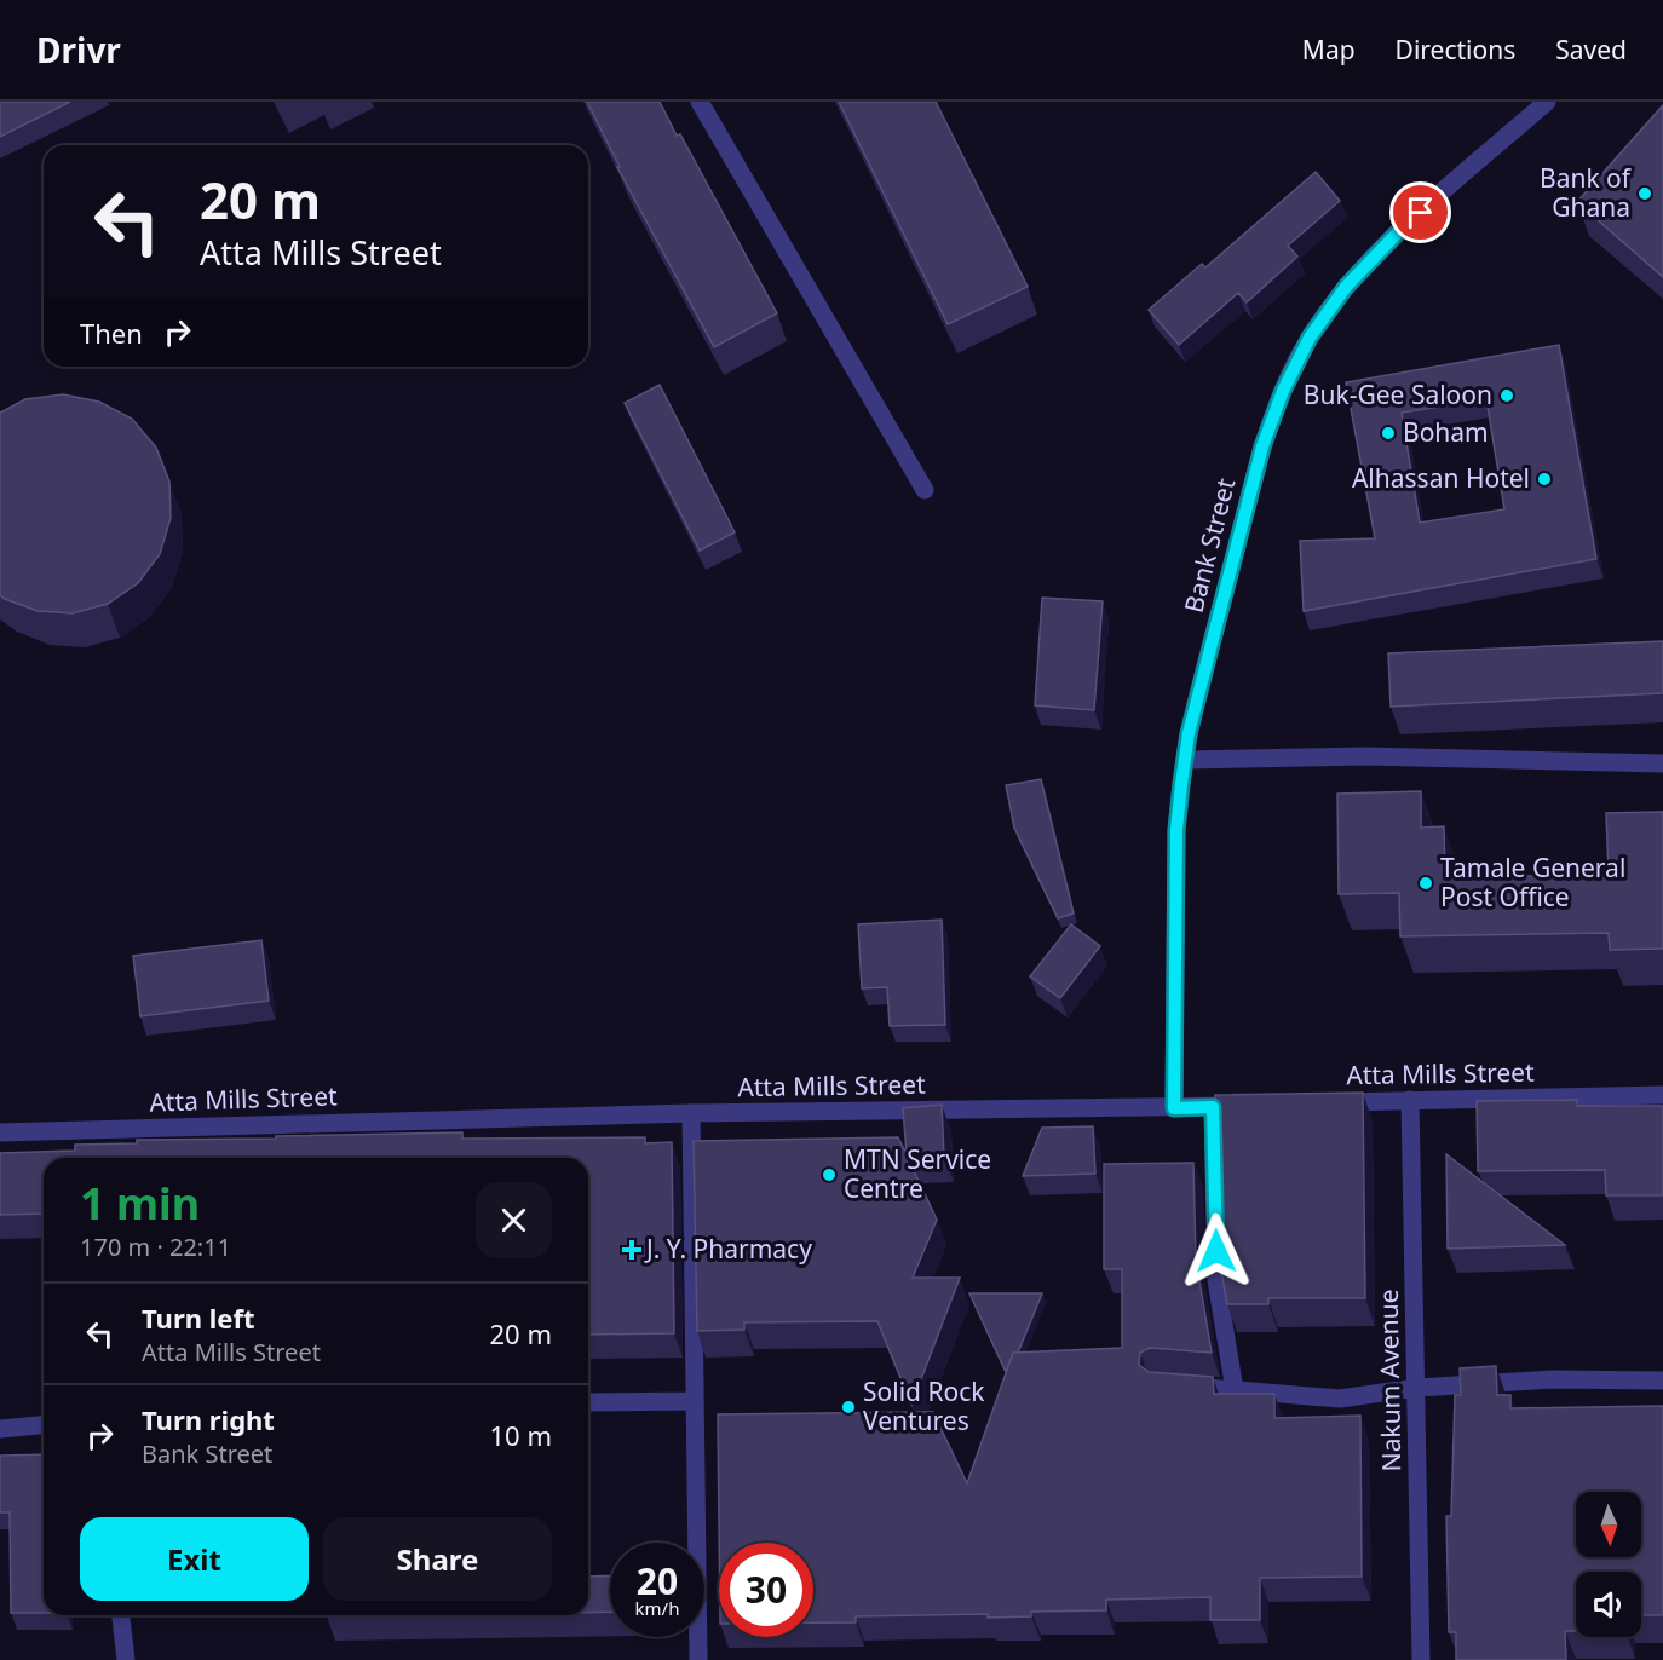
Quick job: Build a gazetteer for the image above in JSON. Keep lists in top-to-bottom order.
{
  "streets": {
    "street": ["Bank Street", "Atta Mills Street", "Nakum Avenue"]
  },
  "crossings": [
    ["Bank Street", "Atta Mills Street"],
    ["Atta Mills Street", "Nakum Avenue"]
  ],
  "places": {
    "other": [
      "Bank of Ghana",
      "Buk-Gee Saloon",
      "Boham",
      "Alhassan Hotel",
      "Tamale General Post Office",
      "MTN Service Centre",
      "Solid Rock Ventures"
    ],
    "health": ["J. Y. Pharmacy"]
  },
  "north": "bottom",
  "page": {
    "header": "Drivr",
    "nav": ["Map", "Directions", "Saved"],
    "turn": ["20 m", "Atta Mills Street"],
    "then": "Then",
    "heading": ["1 min", "170 m · 22:11"],
    "list": [
      {
        "name": "Turn left",
        "note": "Atta Mills Street",
        "value": "20 m"
      },
      {
        "name": "Turn right",
        "note": "Bank Street",
        "value": "10 m"
      }
    ],
    "buttons": ["Exit", "Share"],
    "speed": "20 km/h",
    "limit": "30"
  }
}
